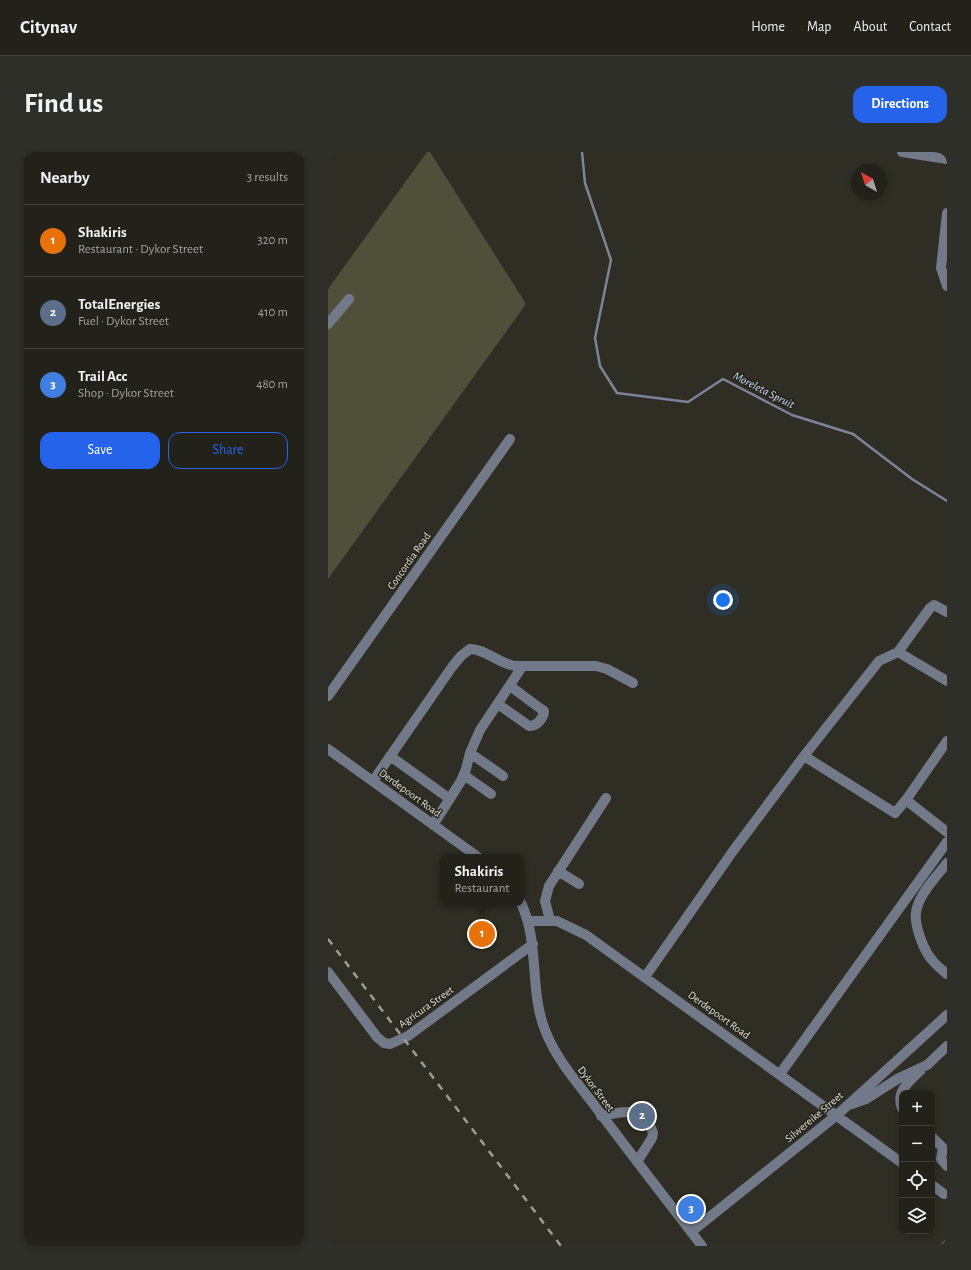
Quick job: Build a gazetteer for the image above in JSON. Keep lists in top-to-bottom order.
{
  "streets": {
    "street": [
      "Concordia Road",
      "Derdepoort Road",
      "Agricura Street",
      "Dykor Street",
      "Silwereike Street"
    ]
  },
  "crossings": [
    ["Derdepoort Road", "Dykor Street"],
    ["Derdepoort Road", "Silwereike Street"],
    ["Agricura Street", "Dykor Street"],
    ["Dykor Street", "Silwereike Street"]
  ],
  "water": ["Moreleta Spruit"],
  "north": "top left",
  "page": {
    "header": "Citynav",
    "nav": [
      "Home",
      "Map",
      "About",
      "Contact"
    ],
    "buttons": [
      "Directions",
      ["Save", "Share"]
    ],
    "title": "Find us",
    "heading": ["Nearby", "3 results"],
    "list": [
      {
        "mark": "1",
        "name": "Shakiris",
        "note": "Restaurant · Dykor Street",
        "value": "320 m"
      },
      {
        "mark": "2",
        "name": "TotalEnergies",
        "note": "Fuel · Dykor Street",
        "value": "410 m"
      },
      {
        "mark": "3",
        "name": "Trail Acc",
        "note": "Shop · Dykor Street",
        "value": "480 m"
      }
    ],
    "popup": ["Shakiris", "Restaurant"],
    "pins": ["1", "2", "3"],
    "map_buttons": ["+", "−"]
  }
}
